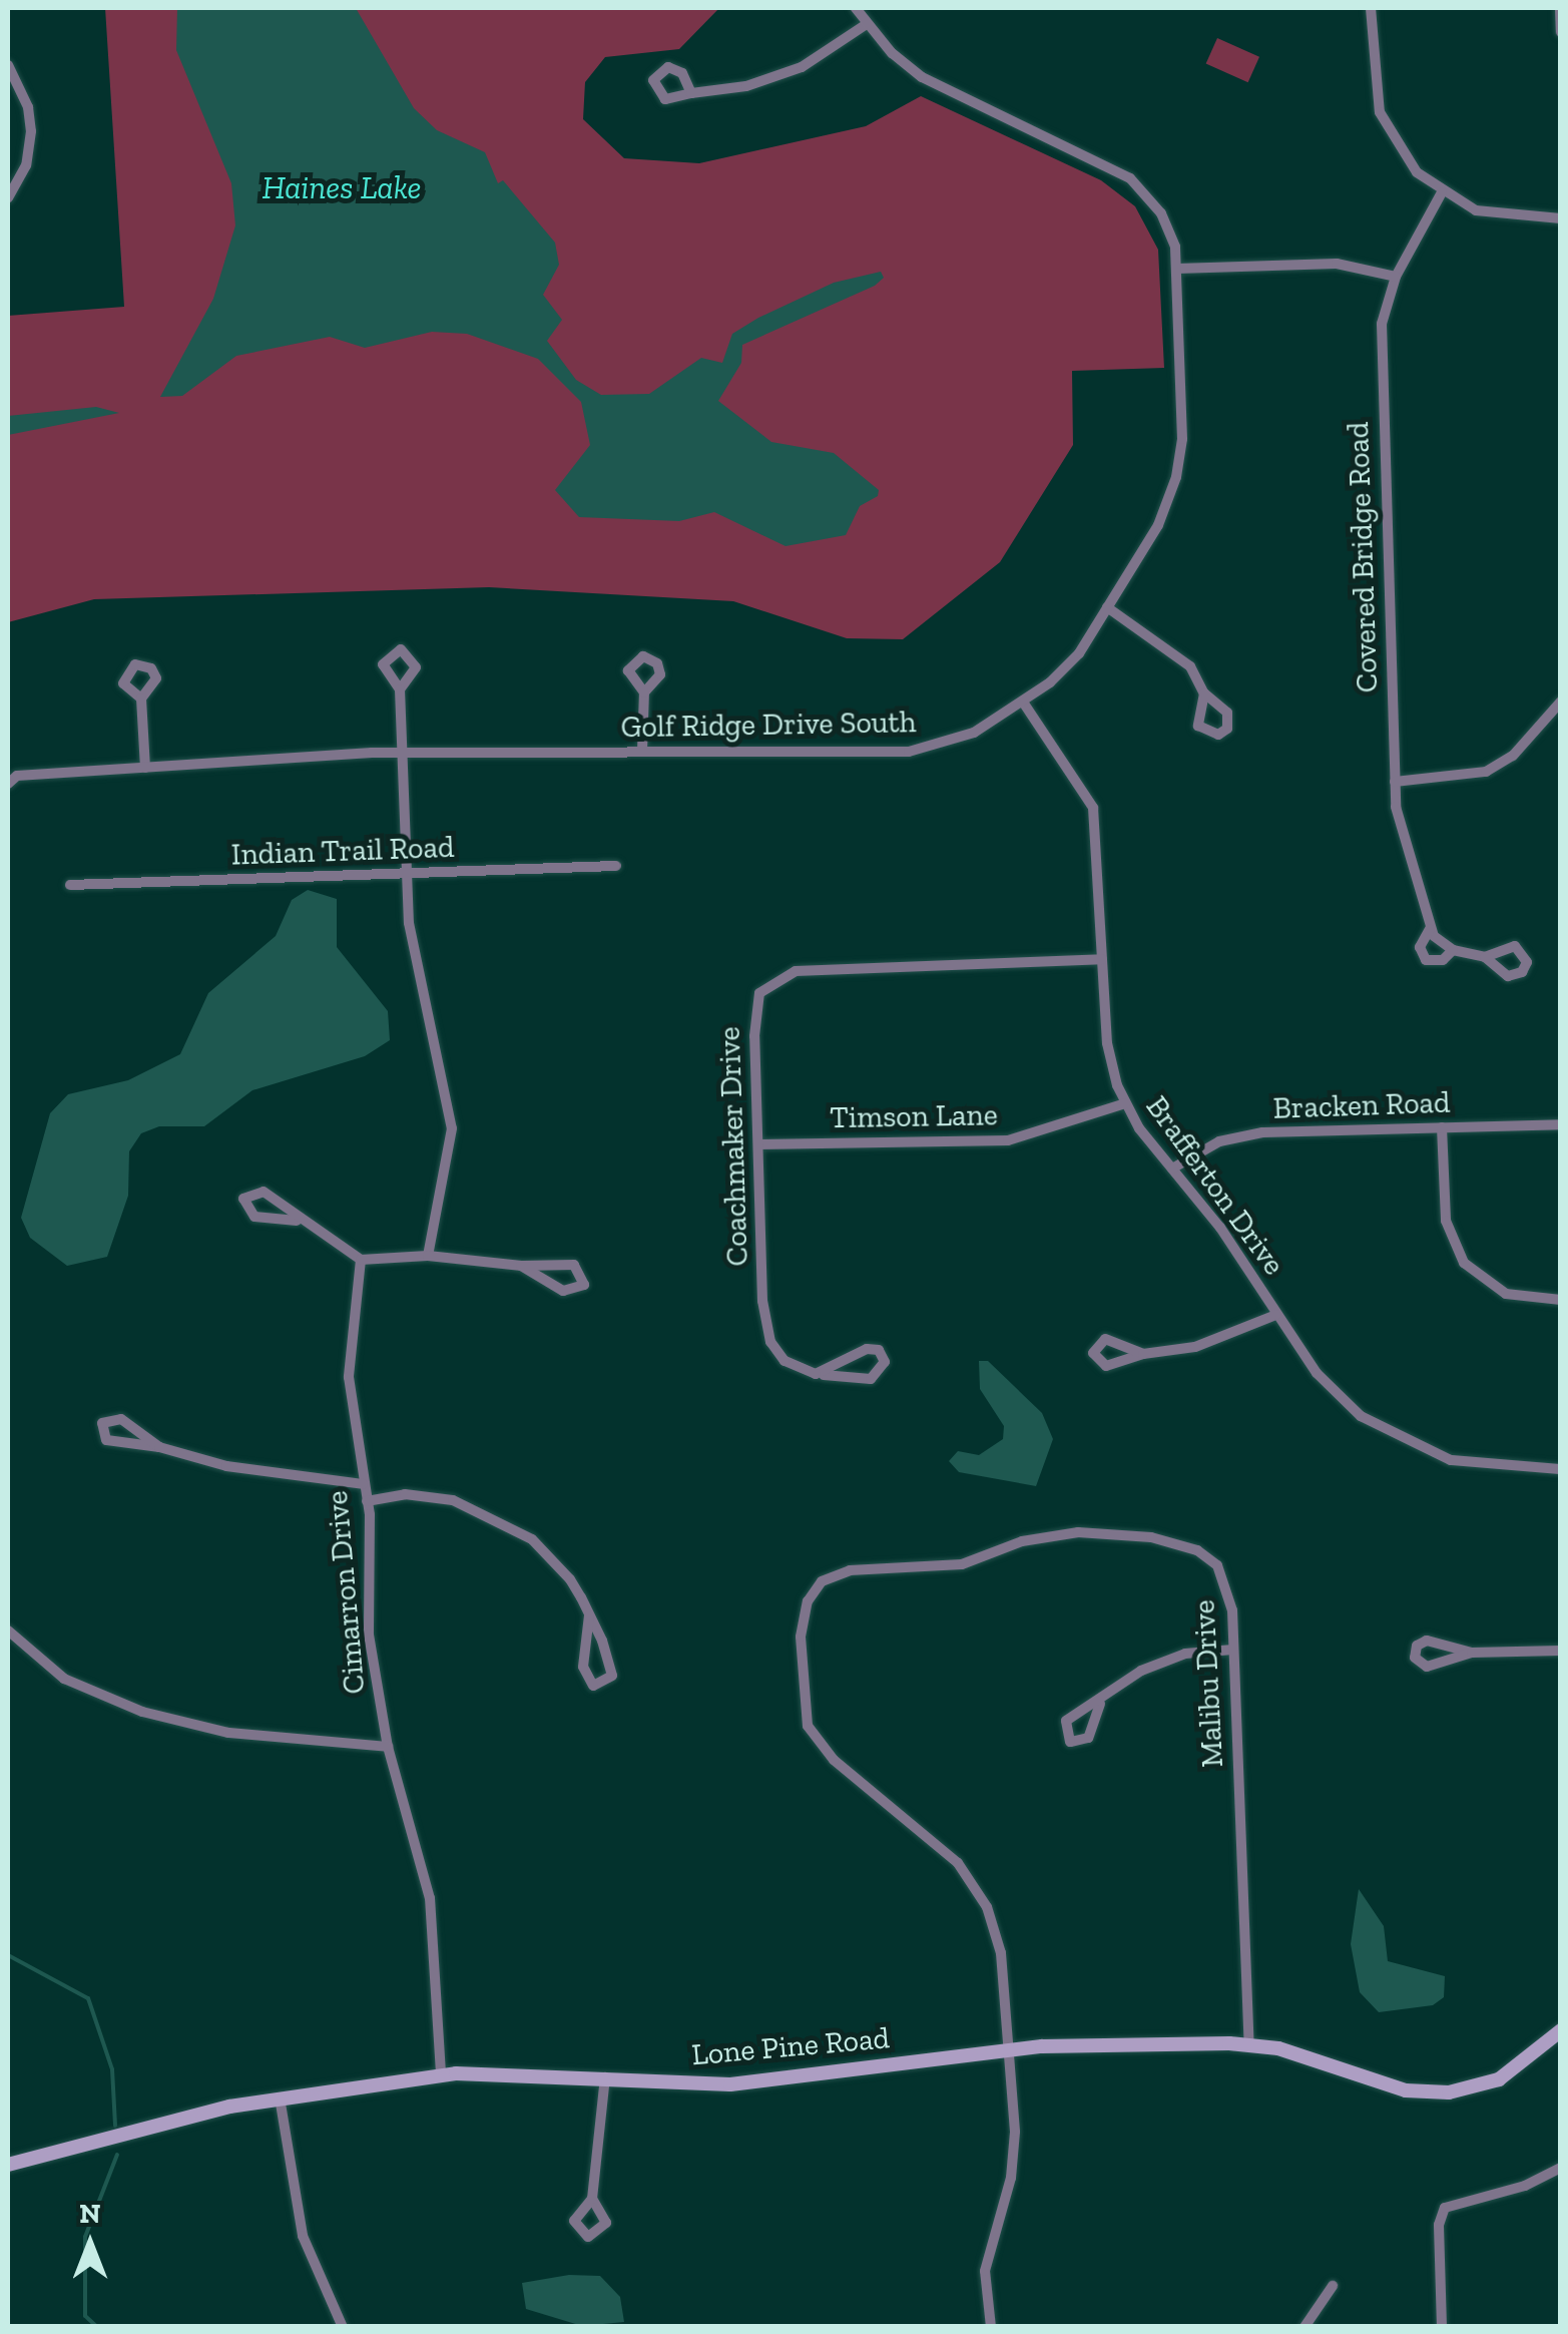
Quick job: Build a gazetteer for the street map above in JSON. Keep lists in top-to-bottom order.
{
  "streets": {
    "street": [
      "Covered Bridge Road",
      "Golf Ridge Drive South",
      "Indian Trail Road",
      "Bracken Road",
      "Timson Lane",
      "Coachmaker Drive",
      "Brafferton Drive",
      "Cimarron Drive",
      "Malibu Drive",
      "Lone Pine Road"
    ]
  },
  "crossings": [
    ["Golf Ridge Drive South", "Brafferton Drive"],
    ["Bracken Road", "Brafferton Drive"],
    ["Timson Lane", "Coachmaker Drive"],
    ["Timson Lane", "Brafferton Drive"],
    ["Coachmaker Drive", "Brafferton Drive"],
    ["Cimarron Drive", "Lone Pine Road"],
    ["Malibu Drive", "Lone Pine Road"]
  ],
  "water": ["Haines Lake"],
  "north": "top"
}
